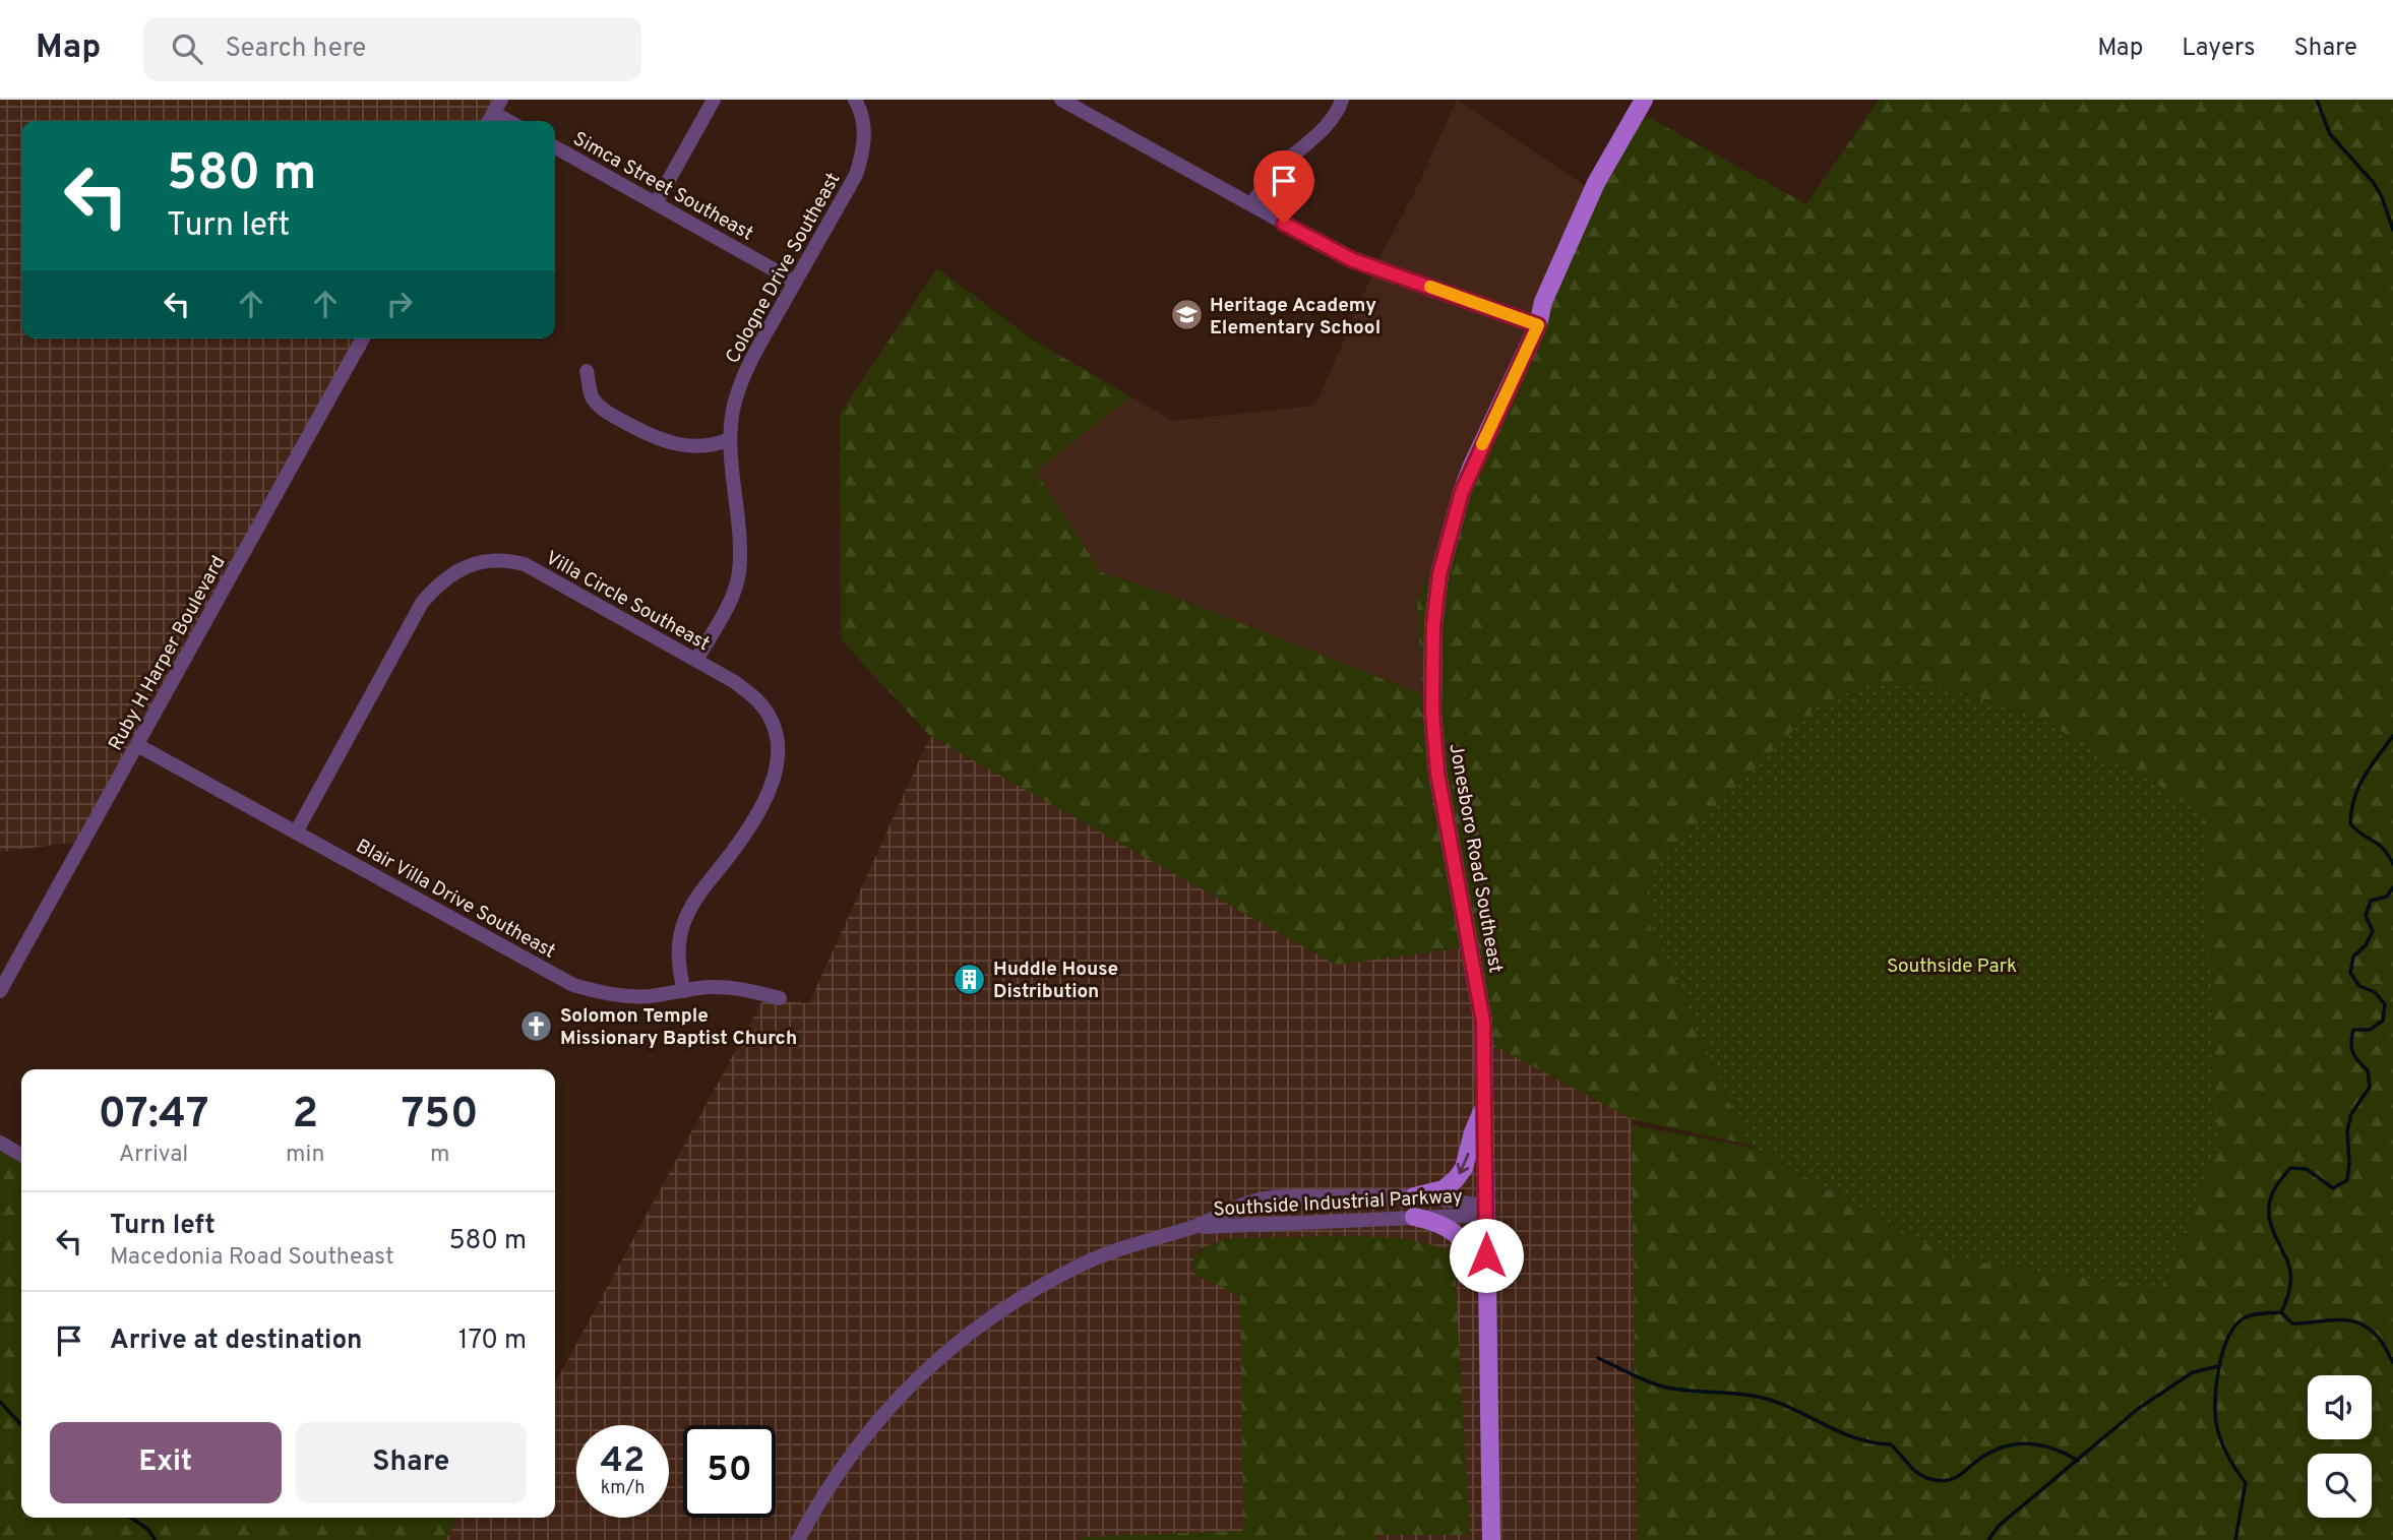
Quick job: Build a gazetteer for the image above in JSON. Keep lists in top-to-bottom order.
{
  "streets": {
    "main road": ["Jonesboro Road Southeast"],
    "street": [
      "Simca Street Southeast",
      "Cologne Drive Southeast",
      "Villa Circle Southeast",
      "Ruby H Harper Boulevard",
      "Blair Villa Drive Southeast",
      "Southside Industrial Parkway"
    ]
  },
  "crossings": [
    ["Simca Street Southeast", "Cologne Drive Southeast"],
    ["Cologne Drive Southeast", "Villa Circle Southeast"],
    ["Villa Circle Southeast", "Blair Villa Drive Southeast"],
    ["Ruby H Harper Boulevard", "Blair Villa Drive Southeast"],
    ["Jonesboro Road Southeast", "Southside Industrial Parkway"]
  ],
  "parks": ["Southside Park"],
  "places": {
    "school or university": ["Heritage Academy Elementary School"],
    "building": ["Huddle House Distribution"],
    "church": ["Solomon Temple Missionary Baptist Church"]
  },
  "page": {
    "header": "Map",
    "search": "Search here",
    "nav": ["Map", "Layers", "Share"],
    "turn": ["580 m", "Turn left"],
    "eta": [
      "07:47",
      "Arrival",
      "2",
      "min",
      "750",
      "m"
    ],
    "list": [
      {
        "name": "Turn left",
        "note": "Macedonia Road Southeast",
        "value": "580 m"
      },
      {
        "name": "Arrive at destination",
        "value": "170 m"
      }
    ],
    "buttons": ["Exit", "Share"],
    "speed": "42 km/h",
    "limit": "50"
  }
}
